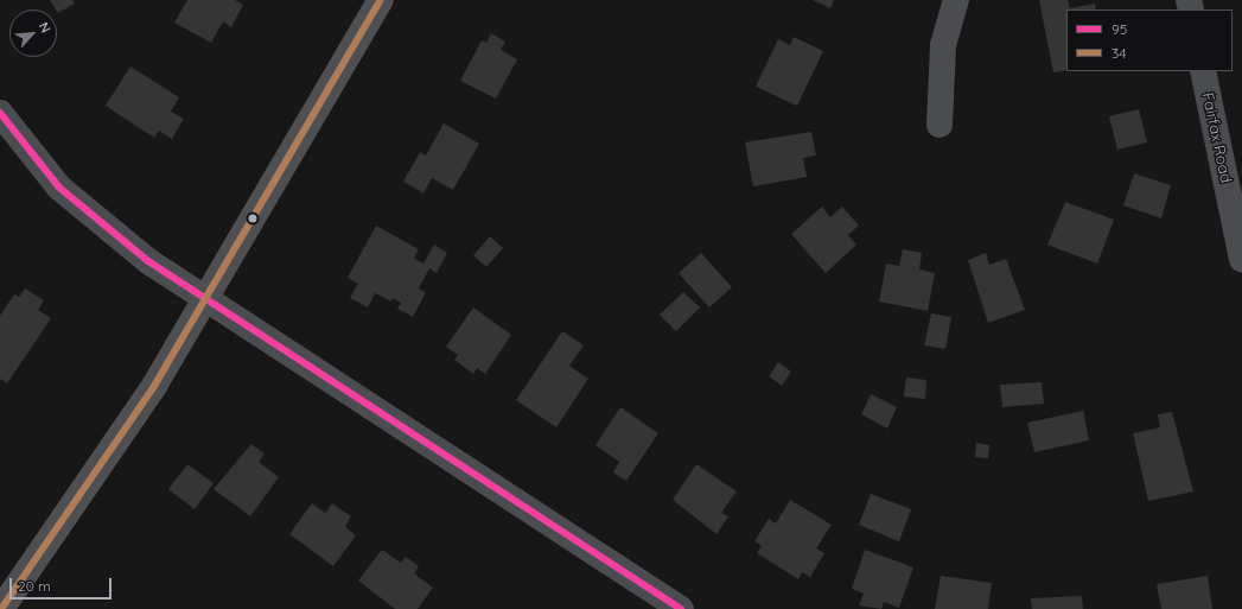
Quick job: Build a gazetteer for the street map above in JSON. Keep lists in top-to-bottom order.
{
  "streets": {
    "street": ["Fairfax Road"]
  },
  "lines": ["transit line 34", "transit line 95"],
  "legend": ["95", "34"],
  "scale_bar": "20 m",
  "north": "top right"
}
